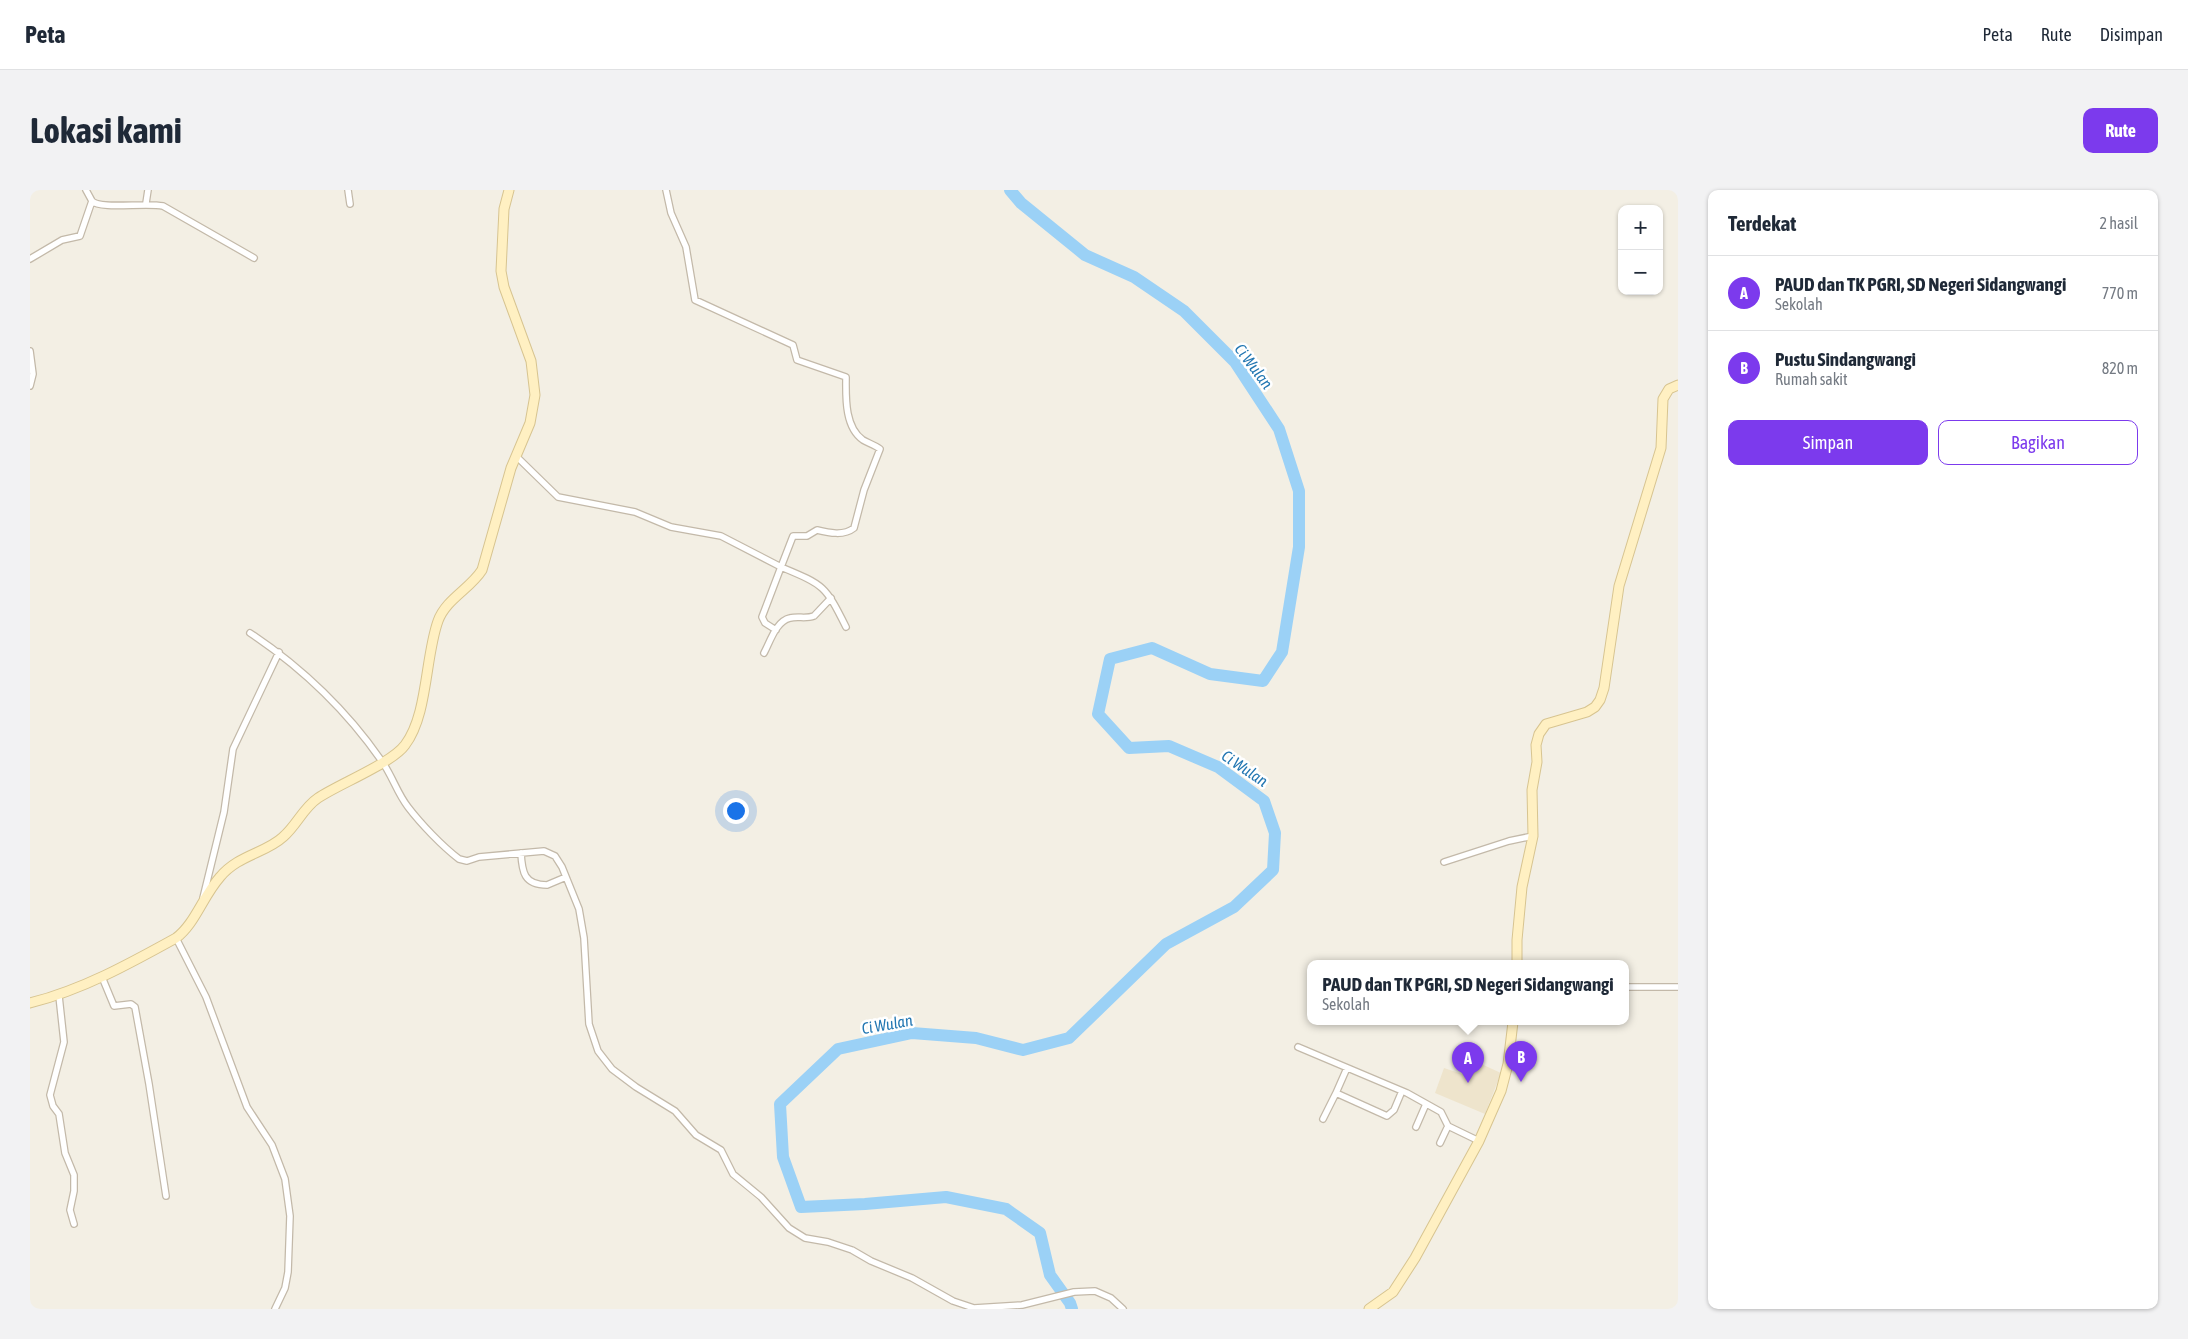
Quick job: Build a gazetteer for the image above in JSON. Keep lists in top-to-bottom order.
{
  "water": ["Ci Wulan"],
  "page": {
    "header": "Peta",
    "nav": ["Peta", "Rute", "Disimpan"],
    "buttons": [
      "Rute",
      ["Simpan", "Bagikan"]
    ],
    "title": "Lokasi kami",
    "heading": ["Terdekat", "2 hasil"],
    "map_buttons": ["+", "−"],
    "list": [
      {
        "mark": "A",
        "name": "PAUD dan TK PGRI, SD Negeri Sidangwangi",
        "note": "Sekolah",
        "value": "770 m"
      },
      {
        "mark": "B",
        "name": "Pustu Sindangwangi",
        "note": "Rumah sakit",
        "value": "820 m"
      }
    ],
    "popup": ["PAUD dan TK PGRI, SD Negeri Sidangwangi", "Sekolah"],
    "pins": ["B", "A"]
  }
}
